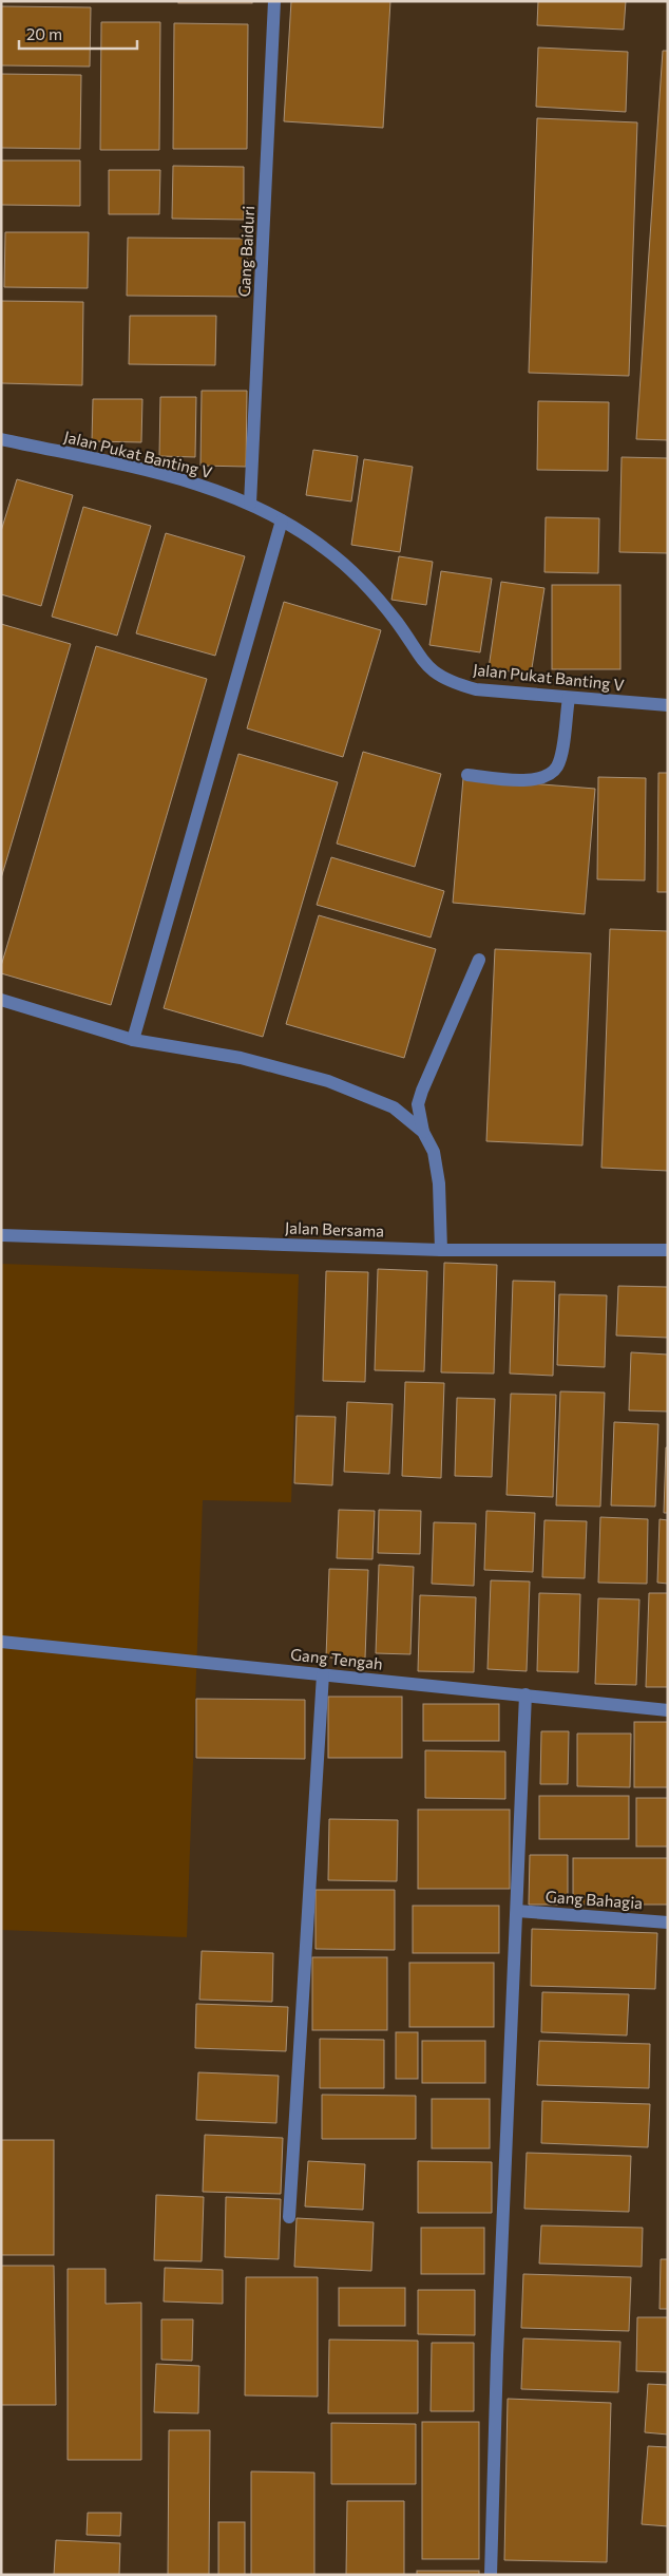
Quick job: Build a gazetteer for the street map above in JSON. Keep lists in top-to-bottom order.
{
  "streets": {
    "street": [
      "Gang Baiduri",
      "Jalan Pukat Banting V",
      "Jalan Bersama",
      "Gang Tengah",
      "Gang Bahagia"
    ]
  },
  "crossings": [
    ["Gang Baiduri", "Jalan Pukat Banting V"]
  ],
  "scale_bar": "20 m"
}
